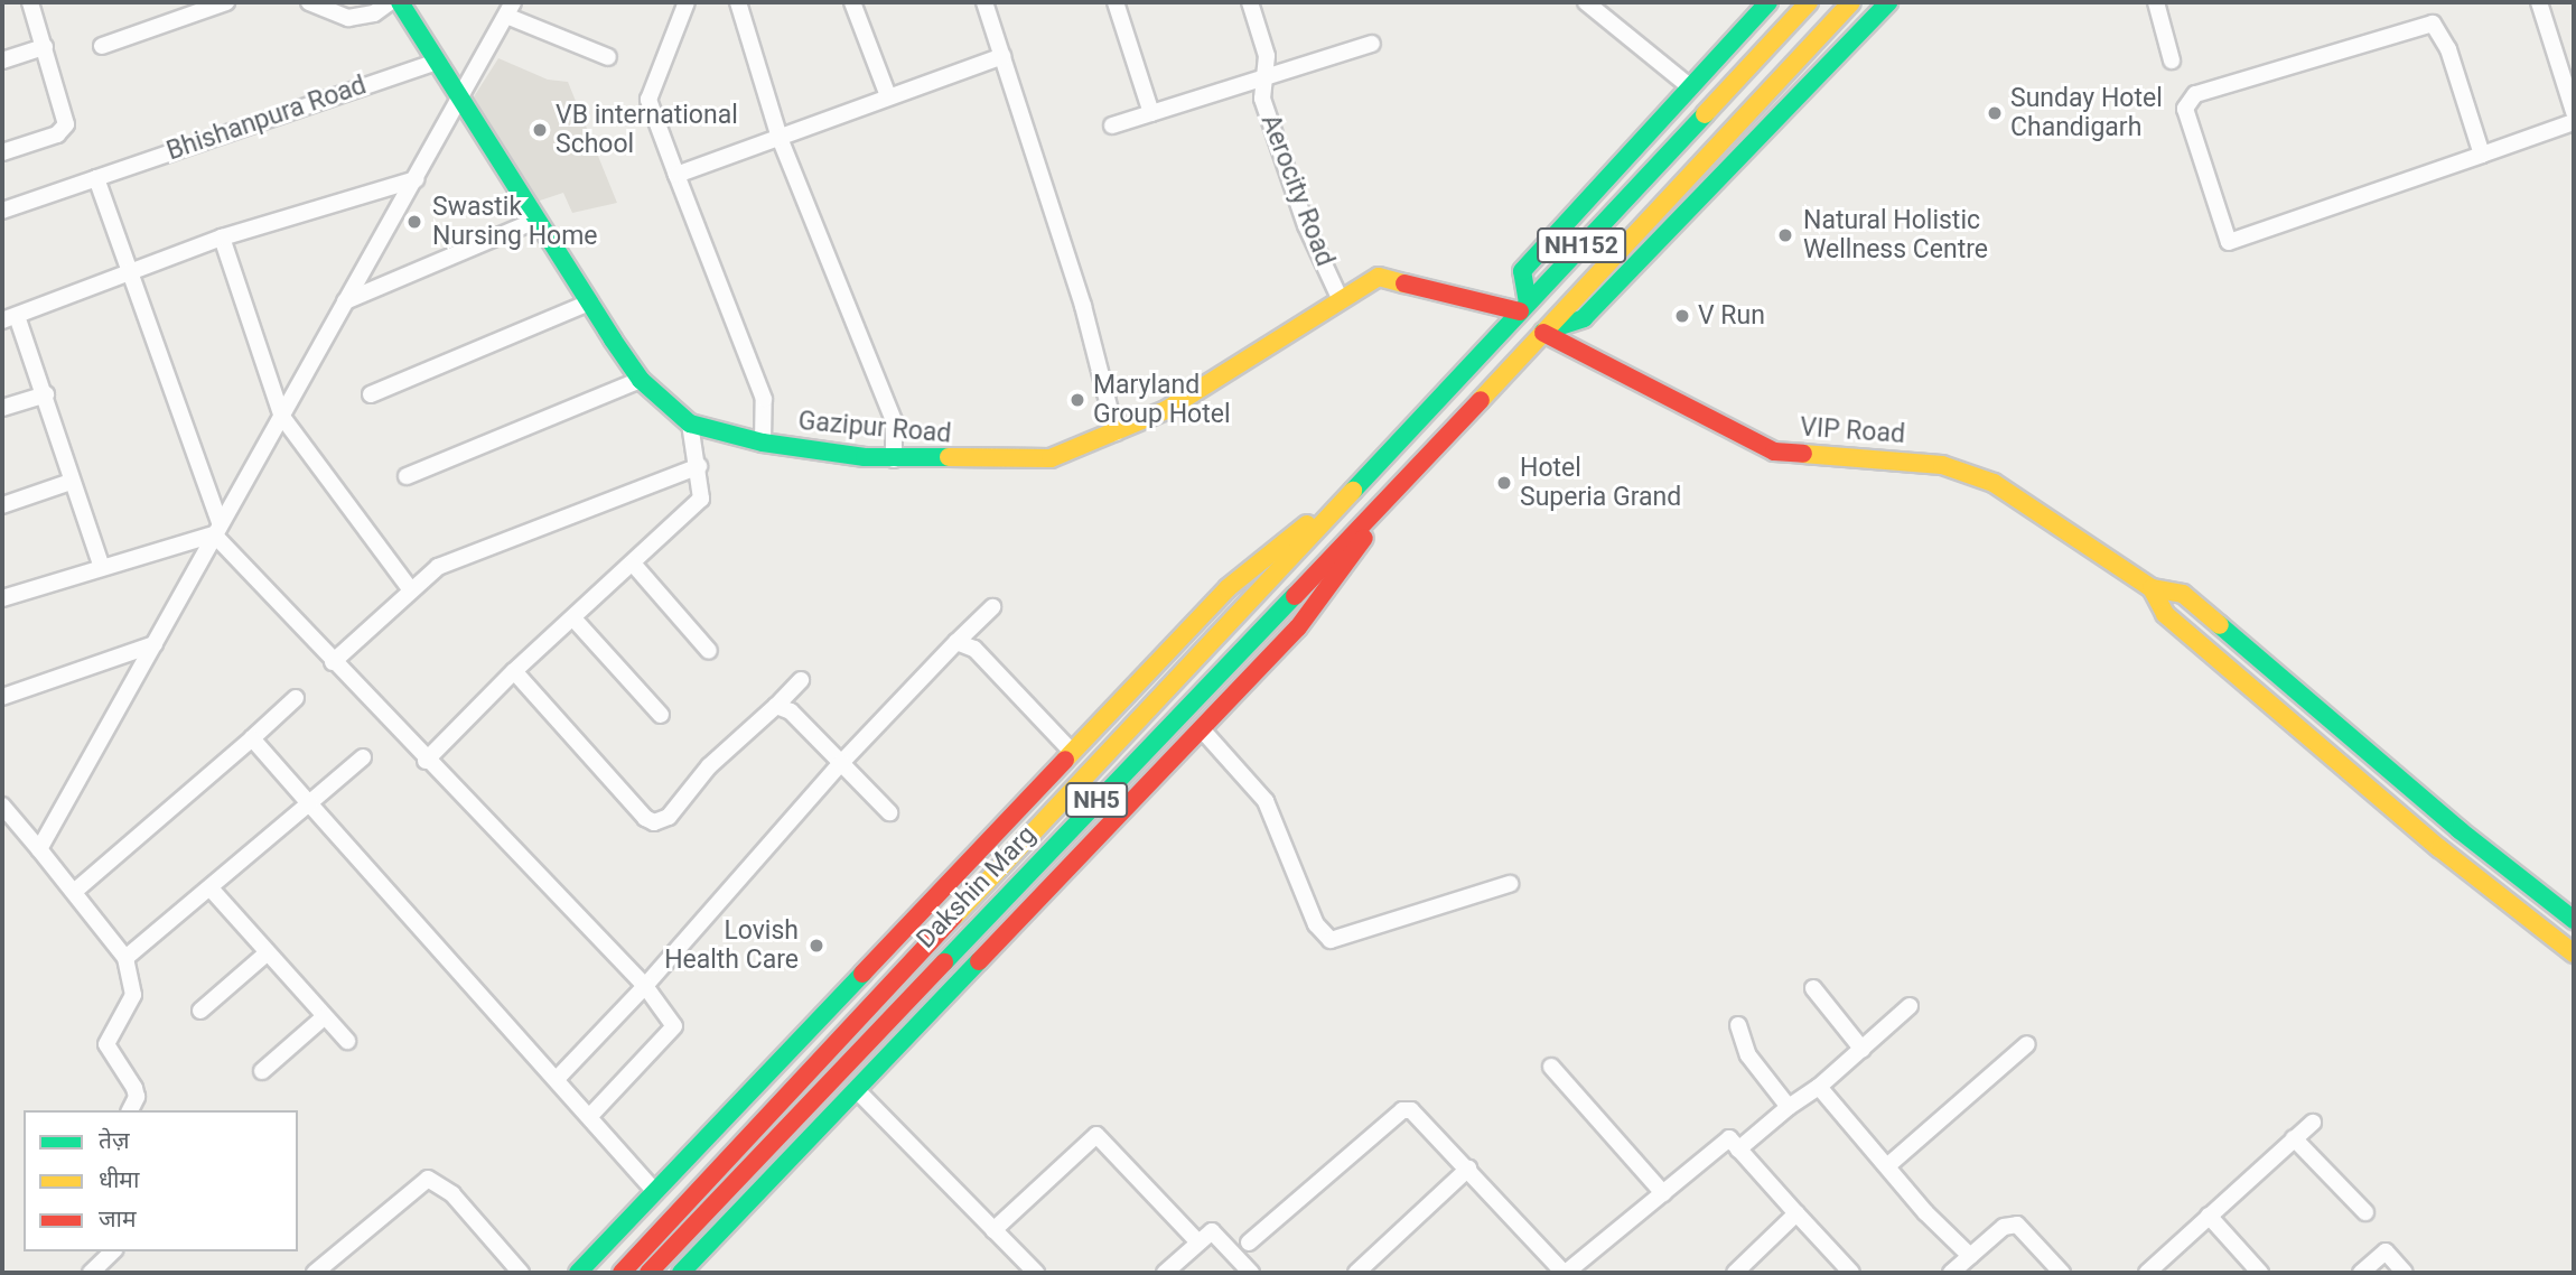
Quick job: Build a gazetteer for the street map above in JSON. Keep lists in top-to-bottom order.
{
  "streets": {
    "main road": [
      "NH152",
      "Gazipur Road",
      "VIP Road",
      "NH5",
      "Dakshin Marg"
    ],
    "street": ["Bhishanpura Road", "Aerocity Road"]
  },
  "crossings": [
    ["Bhishanpura Road", "Gazipur Road"],
    ["Aerocity Road", "Gazipur Road"],
    ["NH152", "Gazipur Road"],
    ["NH152", "VIP Road"],
    ["NH152", "NH5"],
    ["NH152", "Dakshin Marg"],
    ["NH5", "Dakshin Marg"]
  ],
  "places": [
    "Sunday Hotel Chandigarh",
    "VB international School",
    "Swastik Nursing Home",
    "Natural Holistic Wellness Centre",
    "V Run",
    "Maryland Group Hotel",
    "Hotel Superia Grand",
    "Lovish Health Care"
  ],
  "legend": ["तेज़", "धीमा", "जाम"]
}
